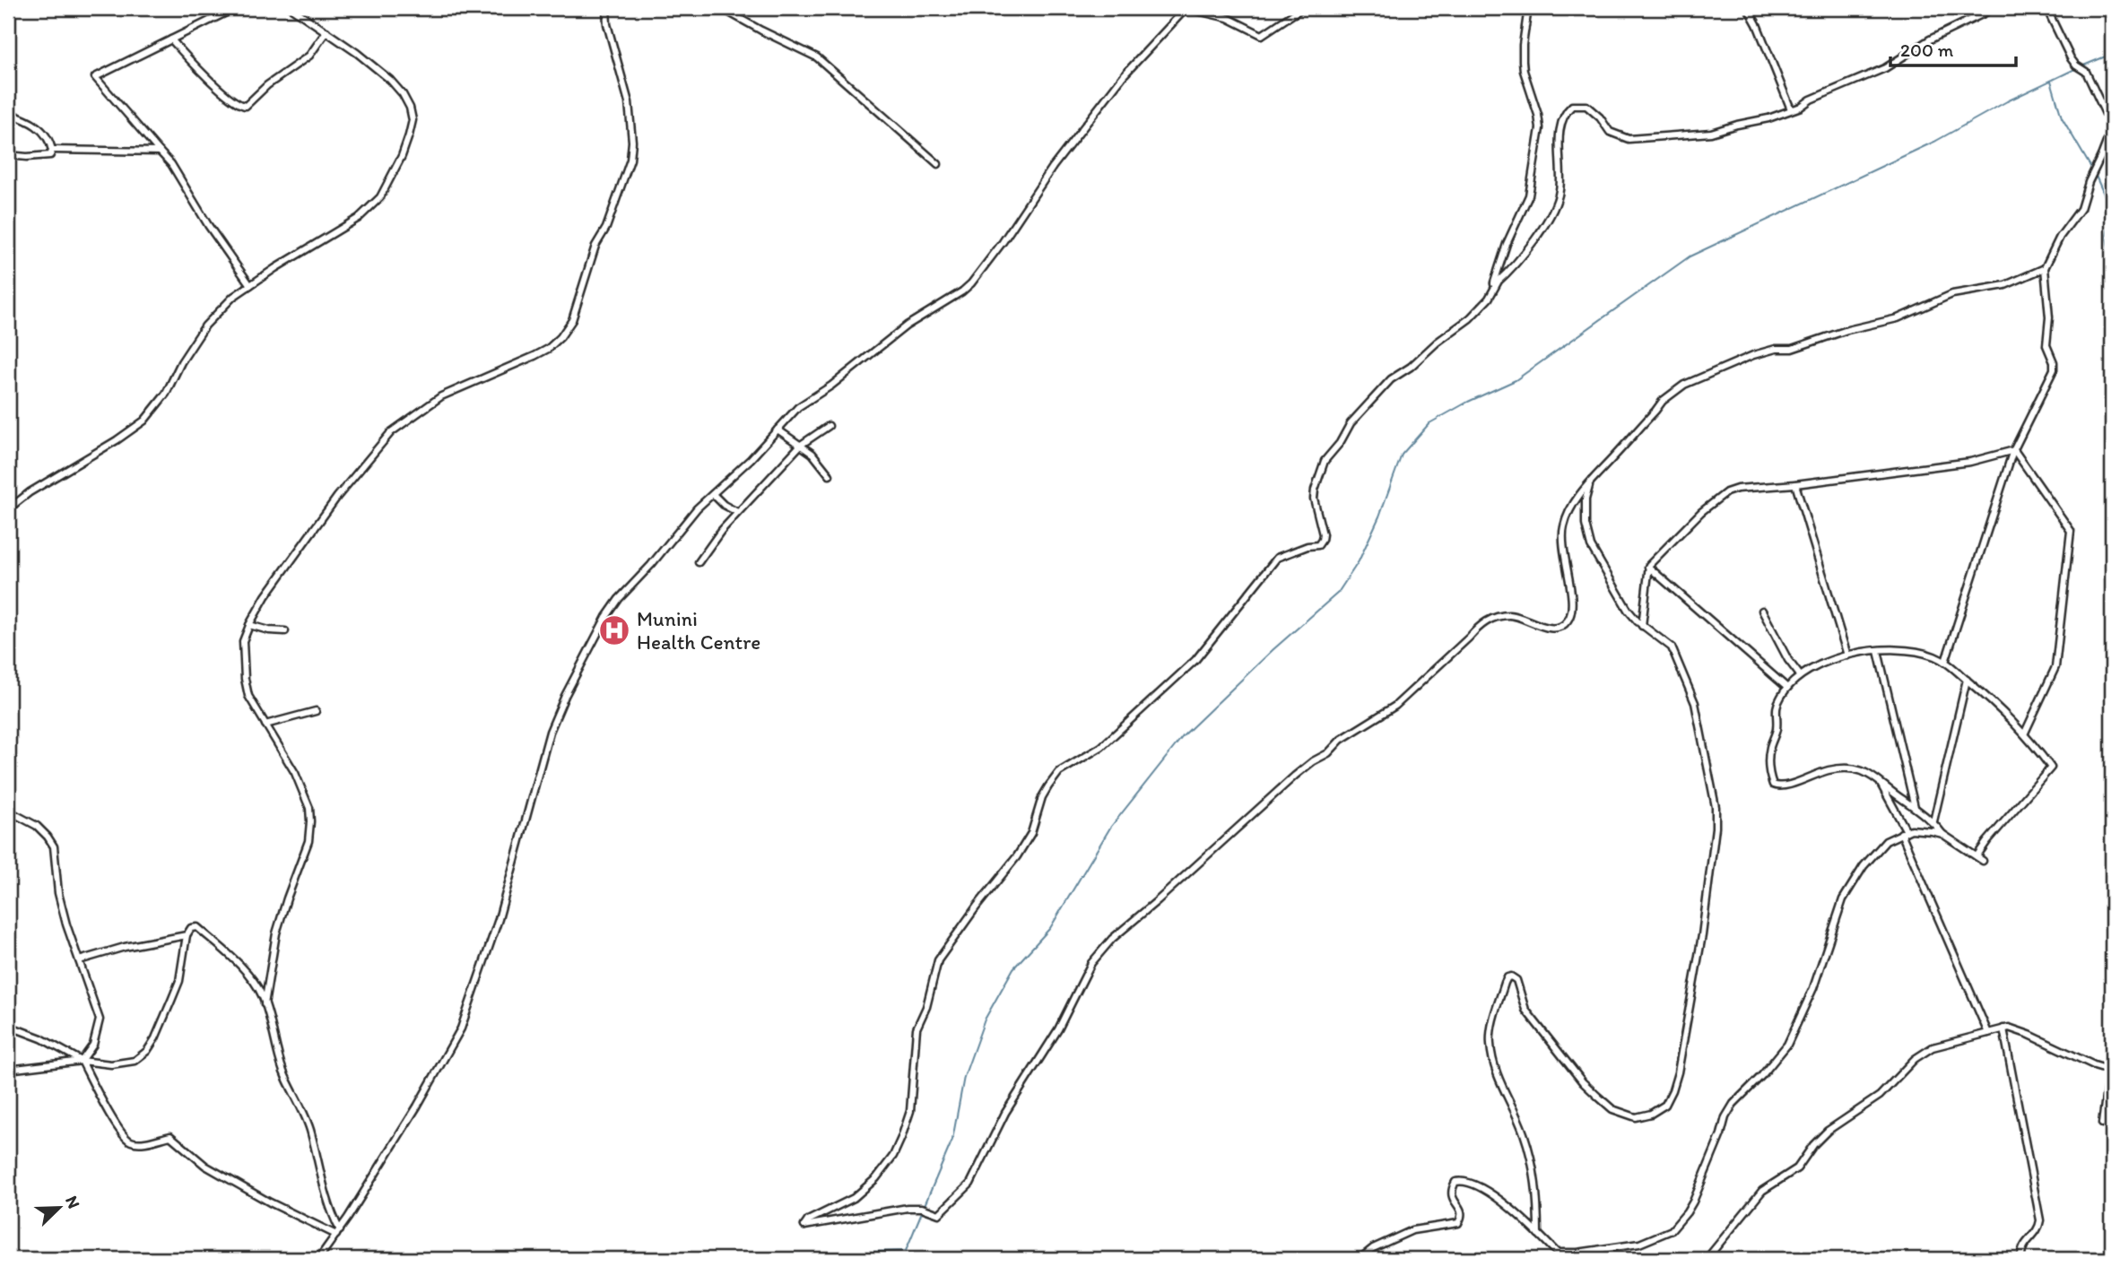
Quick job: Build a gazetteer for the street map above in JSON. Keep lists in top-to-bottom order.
{
  "places": {
    "hospital": ["Munini Health Centre"]
  },
  "scale_bar": "200 m",
  "north": "top right"
}
